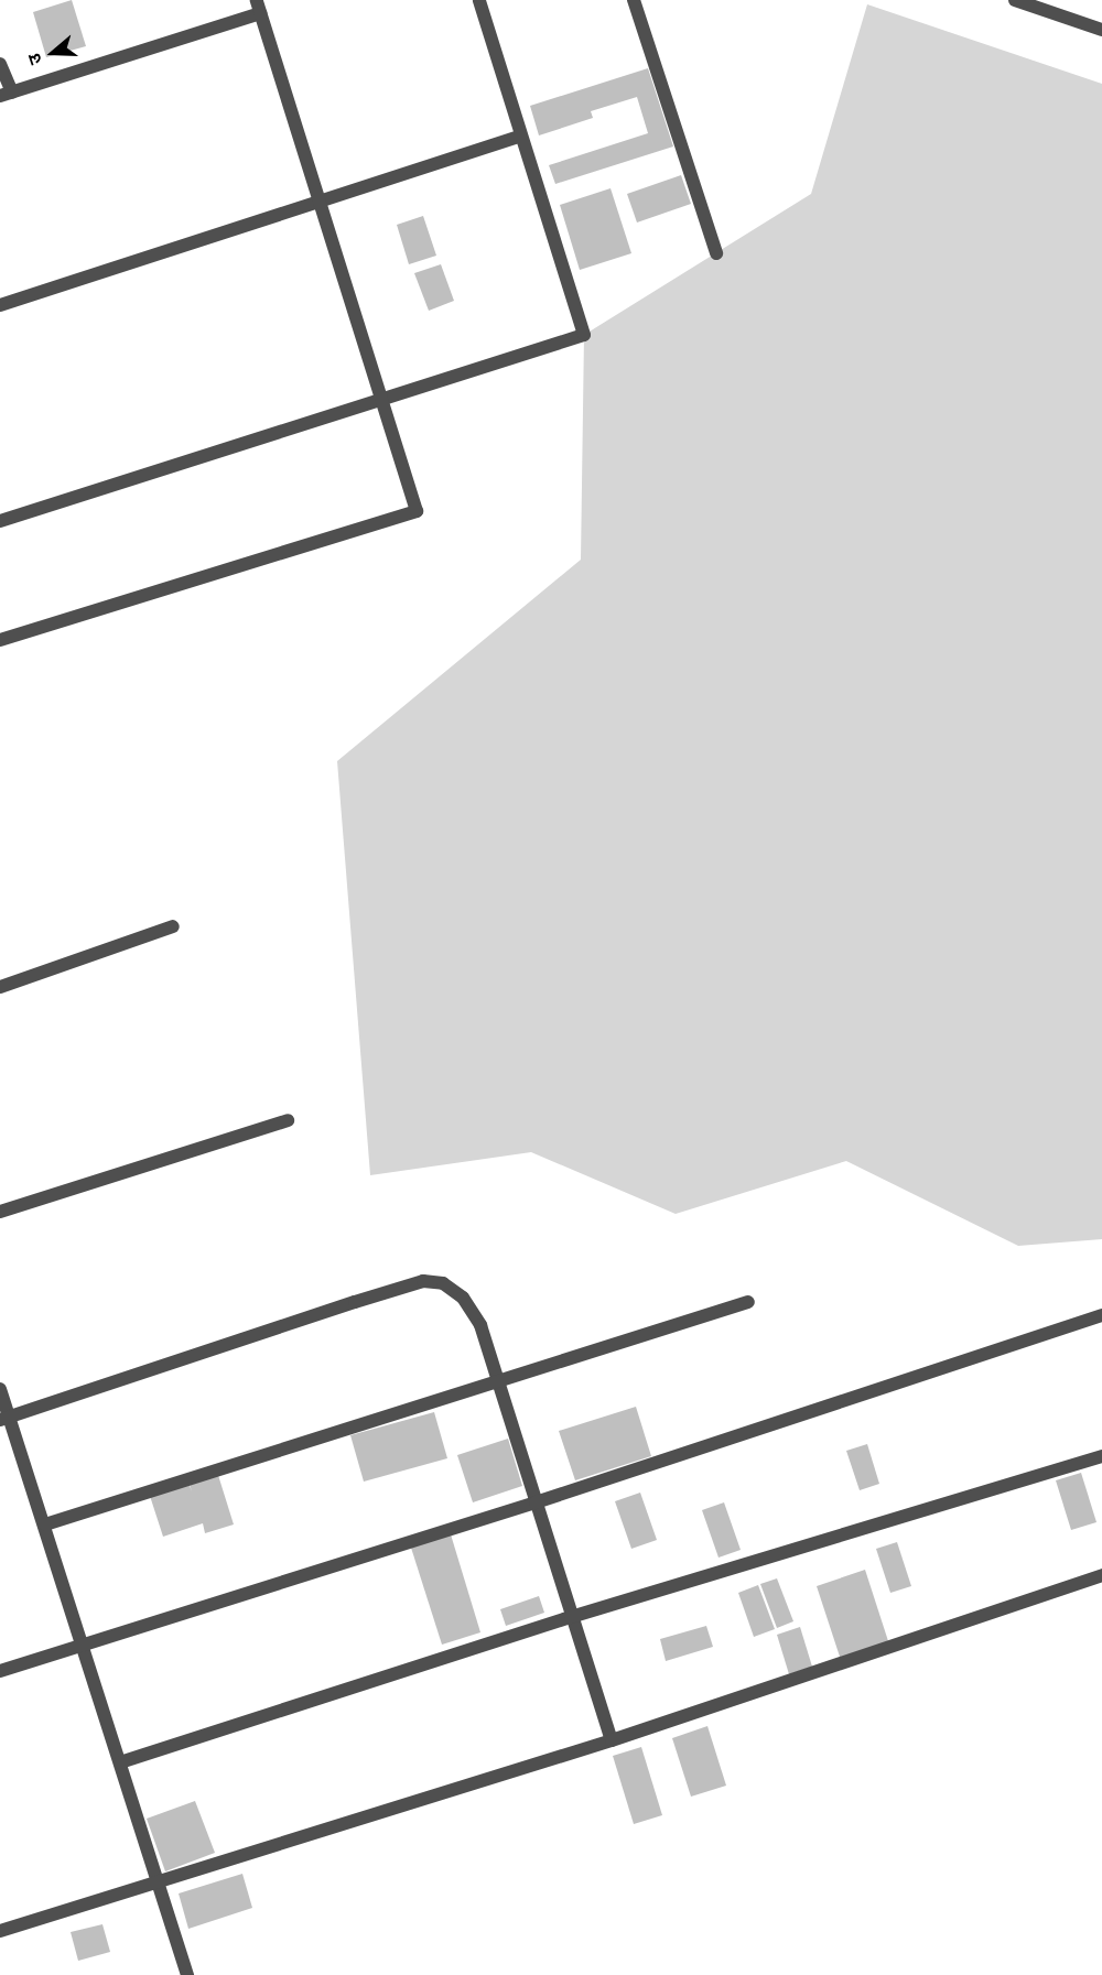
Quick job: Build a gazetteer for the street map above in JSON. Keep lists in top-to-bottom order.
{
  "north": "left"
}
